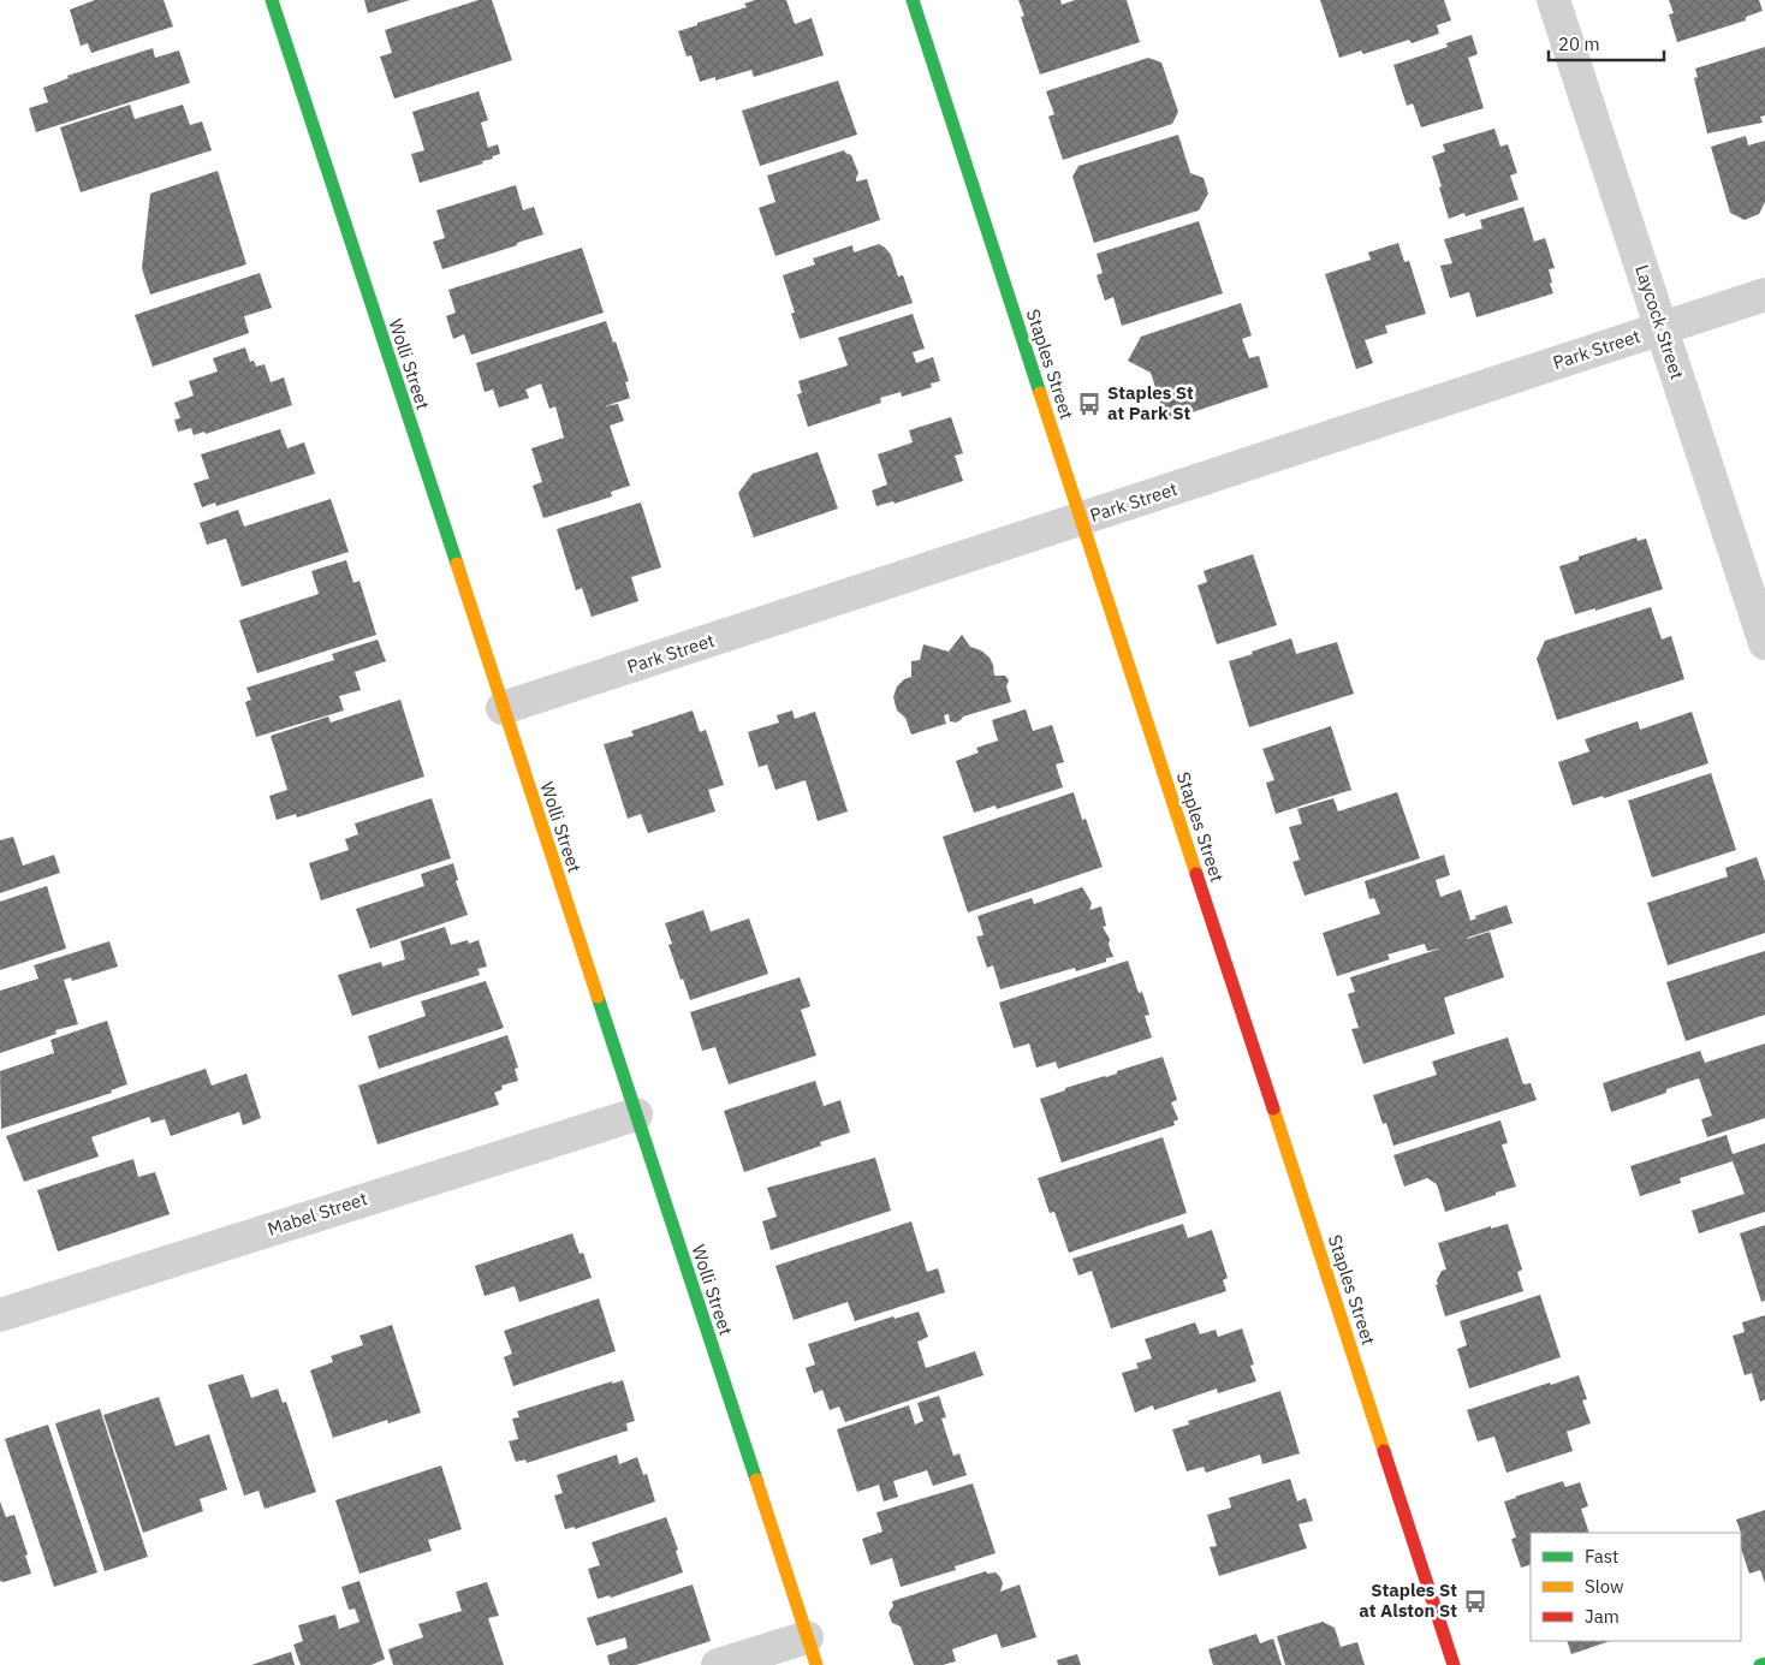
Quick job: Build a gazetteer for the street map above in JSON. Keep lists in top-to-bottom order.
{
  "streets": {
    "street": [
      "Laycock Street",
      "Park Street",
      "Wolli Street",
      "Staples Street",
      "Mabel Street"
    ]
  },
  "crossings": [
    ["Laycock Street", "Park Street"],
    ["Park Street", "Wolli Street"],
    ["Park Street", "Staples Street"],
    ["Wolli Street", "Mabel Street"]
  ],
  "places": {
    "bus stop": ["Staples St at Park St", "Staples St at Alston St"]
  },
  "legend": ["Fast", "Slow", "Jam"],
  "scale_bar": "20 m"
}
